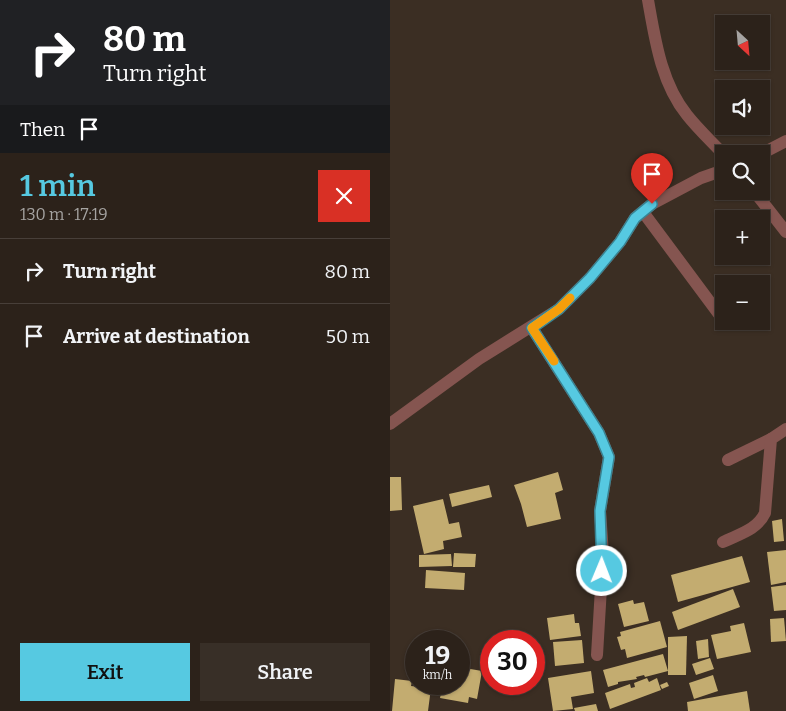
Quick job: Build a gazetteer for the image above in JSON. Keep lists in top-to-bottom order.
{
  "north": "bottom right",
  "page": {
    "turn": ["80 m", "Turn right"],
    "map_buttons": ["+", "−"],
    "then": "Then",
    "heading": ["1 min", "130 m · 17:19"],
    "list": [
      {
        "name": "Turn right",
        "value": "80 m"
      },
      {
        "name": "Arrive at destination",
        "value": "50 m"
      }
    ],
    "speed": "19 km/h",
    "limit": "30",
    "buttons": ["Exit", "Share"]
  }
}
